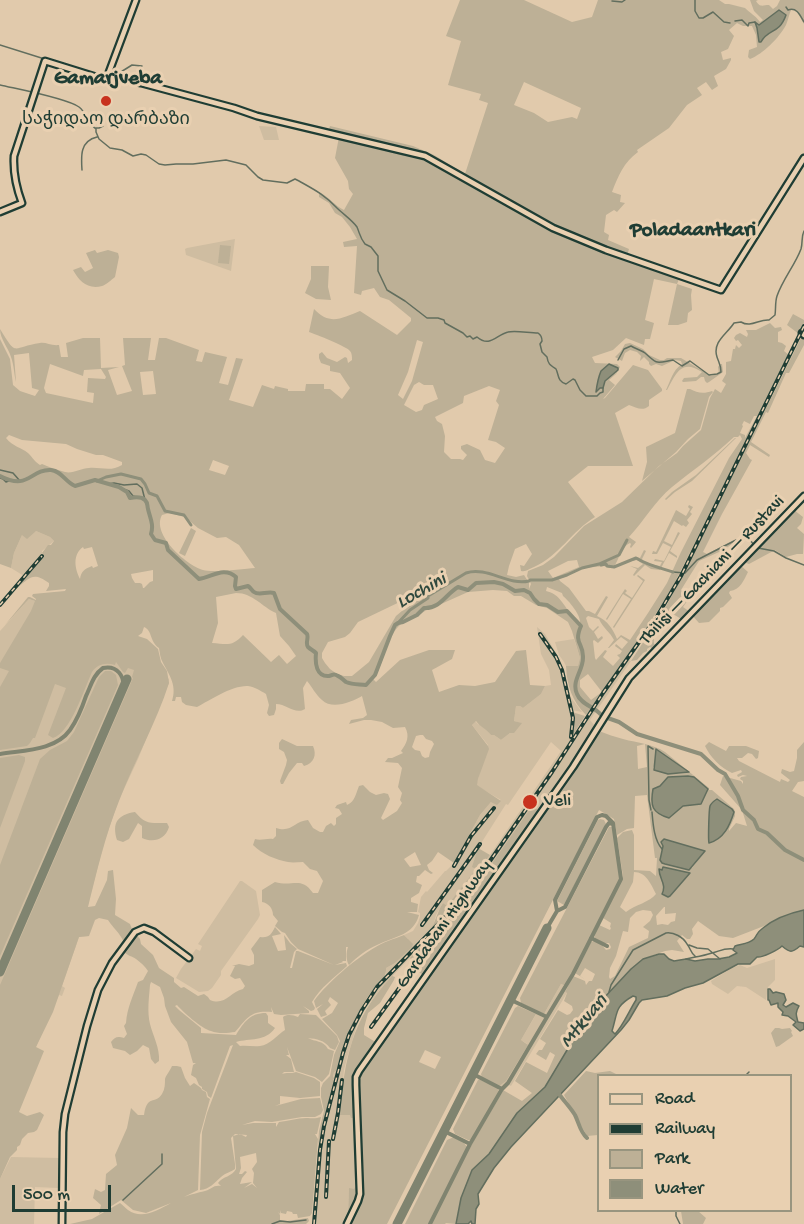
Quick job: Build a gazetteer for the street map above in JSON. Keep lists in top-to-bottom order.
{
  "streets": {
    "street": ["Tbilisi — Gachiani — Rustavi", "Gardabani Highway"]
  },
  "crossings": [
    ["Tbilisi — Gachiani — Rustavi", "Gardabani Highway"]
  ],
  "districts": ["Gamarjveba", "Poladaantkari"],
  "water": ["Lochini", "Mtkvari"],
  "places": ["საჭიდაო დარბაზი", "Veli"],
  "legend": [
    "Road",
    "Railway",
    "Park",
    "Water"
  ],
  "scale_bar": "500 m"
}
